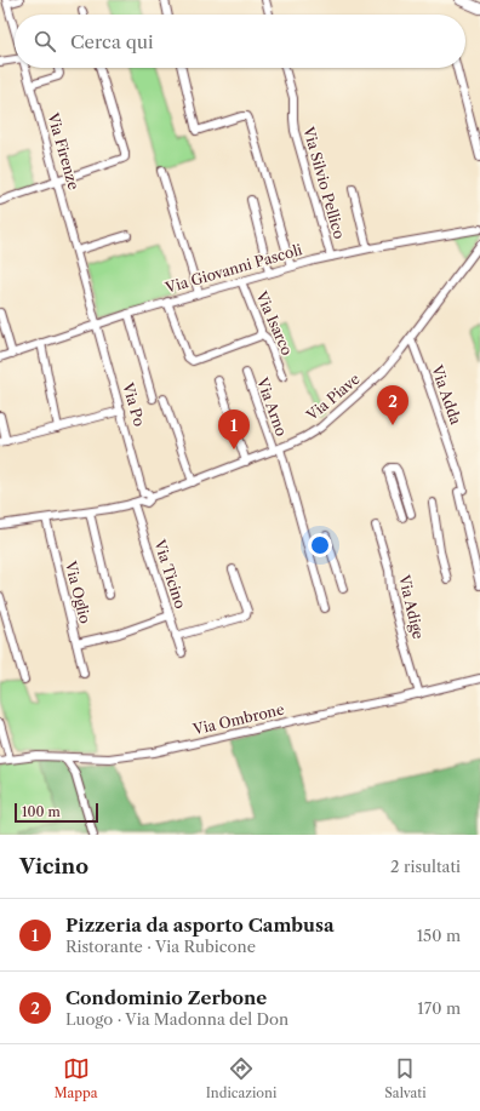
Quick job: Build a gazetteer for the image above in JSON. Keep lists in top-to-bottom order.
{
  "streets": {
    "street": [
      "Via Firenze",
      "Via Silvio Pellico",
      "Via Giovanni Pascoli",
      "Via Isarco",
      "Via Adda",
      "Via Piave",
      "Via Po",
      "Via Arno",
      "Via Ticino",
      "Via Oglio",
      "Via Adige",
      "Via Ombrone"
    ]
  },
  "crossings": [
    ["Via Firenze", "Via Giovanni Pascoli"],
    ["Via Firenze", "Via Po"],
    ["Via Silvio Pellico", "Via Giovanni Pascoli"],
    ["Via Giovanni Pascoli", "Via Isarco"],
    ["Via Giovanni Pascoli", "Via Po"],
    ["Via Adda", "Via Piave"],
    ["Via Piave", "Via Po"],
    ["Via Piave", "Via Arno"],
    ["Via Piave", "Via Ticino"],
    ["Via Piave", "Via Oglio"],
    ["Via Adige", "Via Ombrone"]
  ],
  "scale_bar": "100 m",
  "page": {
    "search": "Cerca qui",
    "pins": ["2", "1"],
    "scale": "100 m",
    "heading": ["Vicino", "2 risultati"],
    "list": [
      {
        "mark": "1",
        "name": "Pizzeria da asporto Cambusa",
        "note": "Ristorante · Via Rubicone",
        "value": "150 m"
      },
      {
        "mark": "2",
        "name": "Condominio Zerbone",
        "note": "Luogo · Via Madonna del Don",
        "value": "170 m"
      }
    ],
    "nav": ["Mappa", "Indicazioni", "Salvati"]
  }
}
